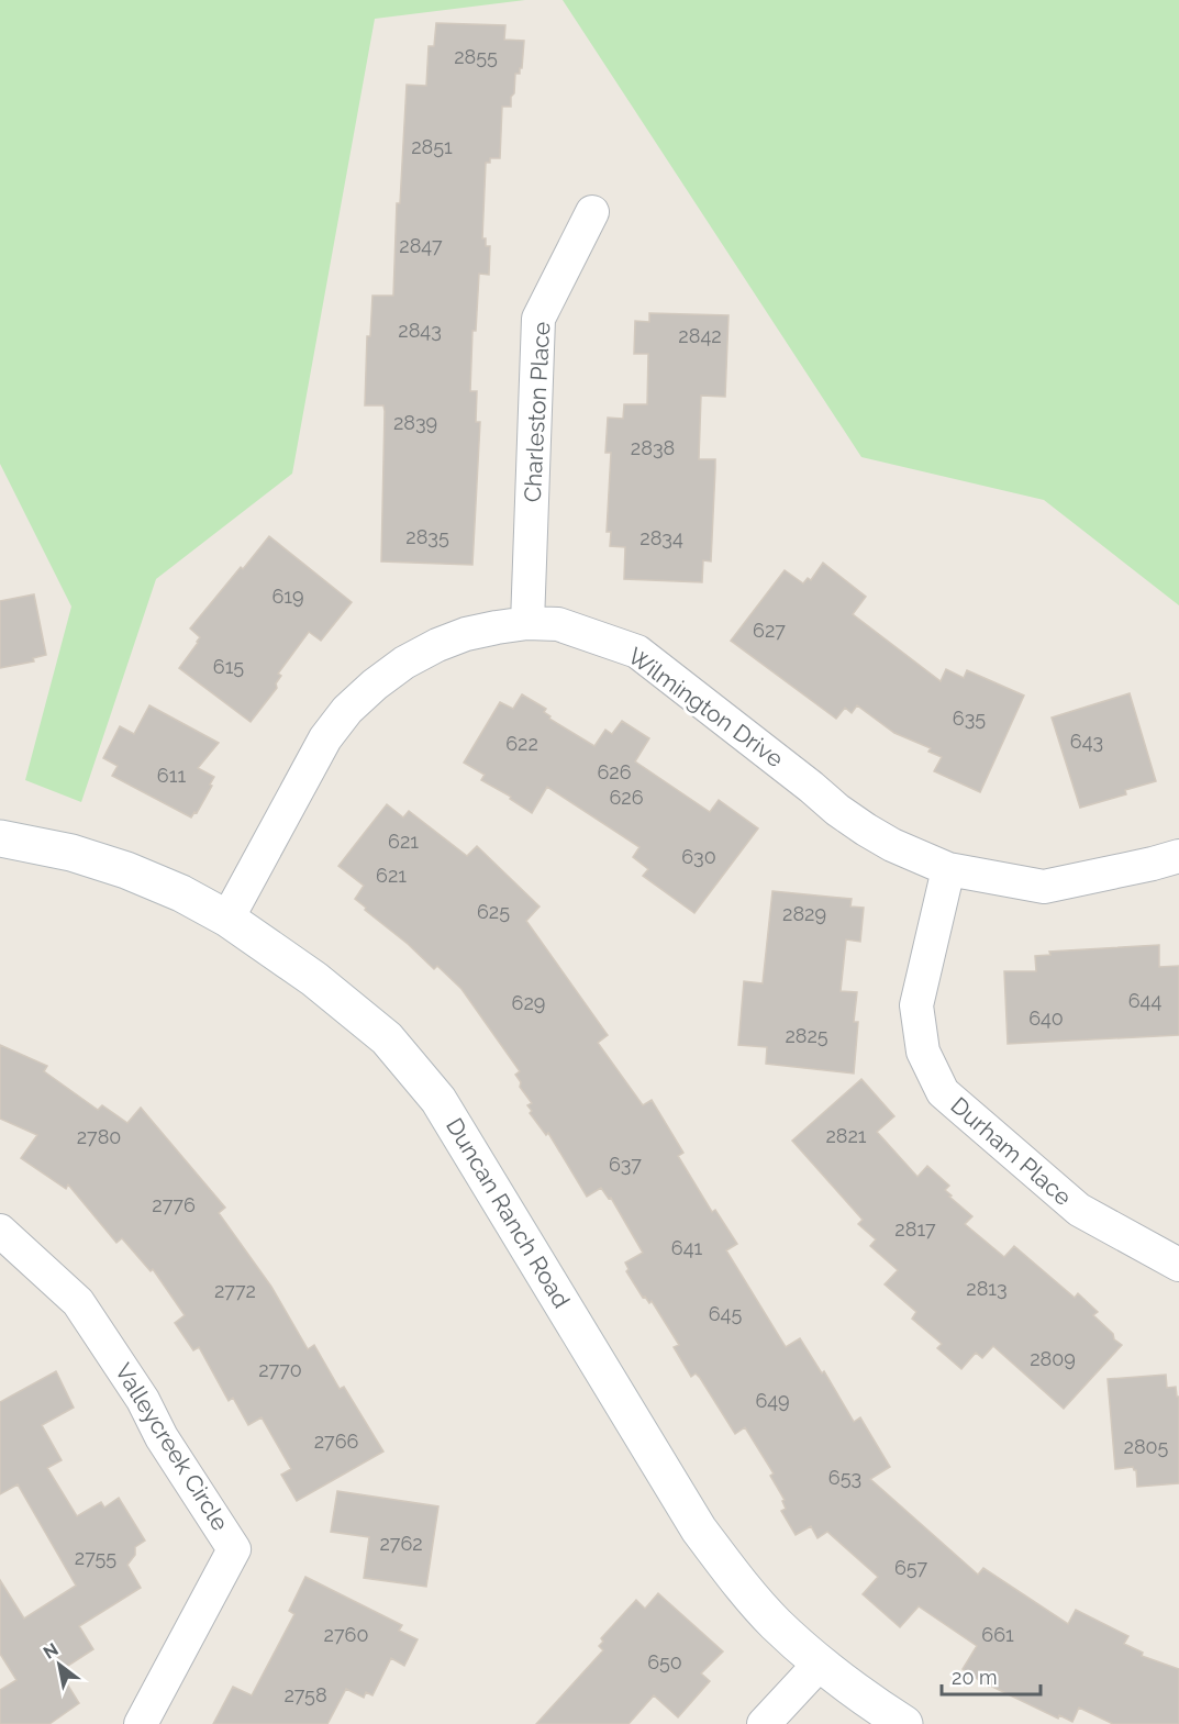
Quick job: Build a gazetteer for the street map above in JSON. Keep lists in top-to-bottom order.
{
  "streets": {
    "street": [
      "Charleston Place",
      "Wilmington Drive",
      "Durham Place",
      "Duncan Ranch Road",
      "Valleycreek Circle"
    ]
  },
  "crossings": [
    ["Charleston Place", "Wilmington Drive"],
    ["Wilmington Drive", "Durham Place"],
    ["Wilmington Drive", "Duncan Ranch Road"]
  ],
  "house_numbers": [
    "2855",
    "2851",
    "2847",
    "2843",
    "2842",
    "2839",
    "2838",
    "2835",
    "2834",
    "619",
    "627",
    "615",
    "635",
    "643",
    "622",
    "626",
    "611",
    "626",
    "621",
    "630",
    "621",
    "625",
    "2829",
    "644",
    "629",
    "640",
    "2825",
    "2821",
    "2780",
    "637",
    "2776",
    "2817",
    "641",
    "2813",
    "2772",
    "645",
    "2809",
    "2770",
    "649",
    "2766",
    "2805",
    "653",
    "2762",
    "2755",
    "657",
    "2760",
    "661",
    "650",
    "2758"
  ],
  "scale_bar": "20 m",
  "north": "top left"
}
